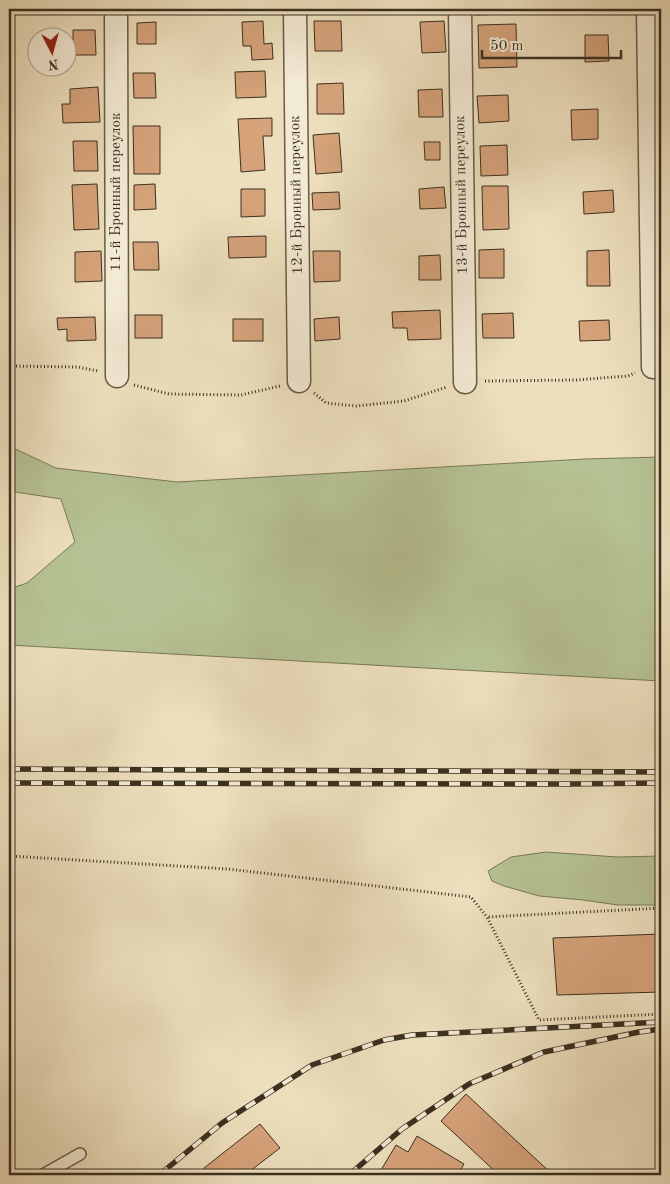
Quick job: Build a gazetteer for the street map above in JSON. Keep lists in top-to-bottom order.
{
  "streets": {
    "street": ["11-й Бронный переулок", "12-й Бронный переулок", "13-й Бронный переулок"]
  },
  "scale_bar": "50 m",
  "north": "bottom"
}
